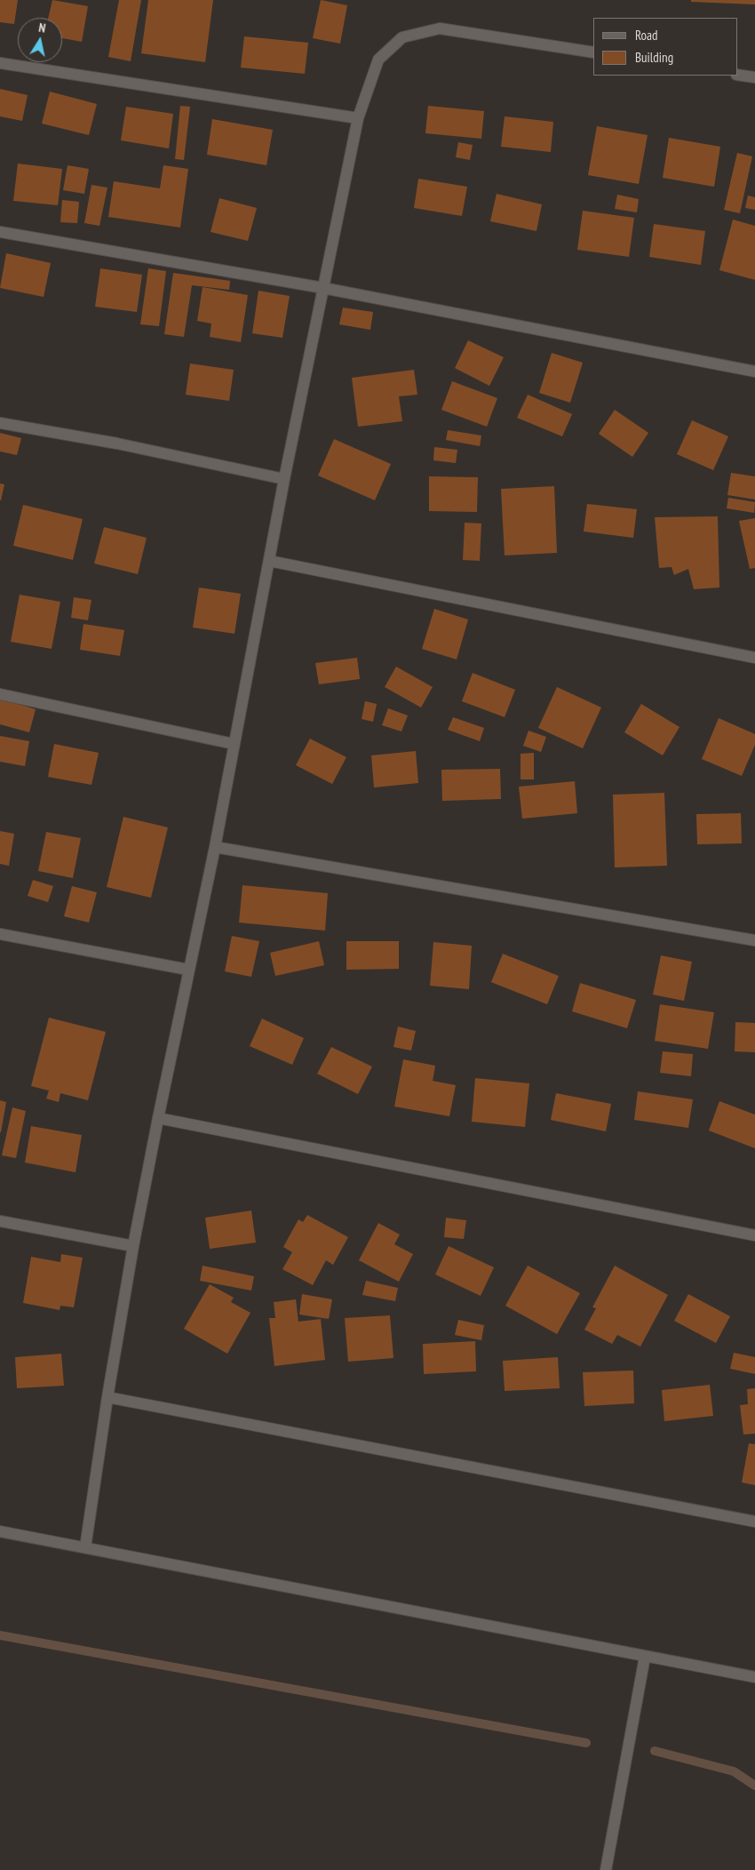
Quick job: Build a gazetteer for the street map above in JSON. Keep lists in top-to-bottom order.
{
  "legend": ["Road", "Building"],
  "north": "top"
}
